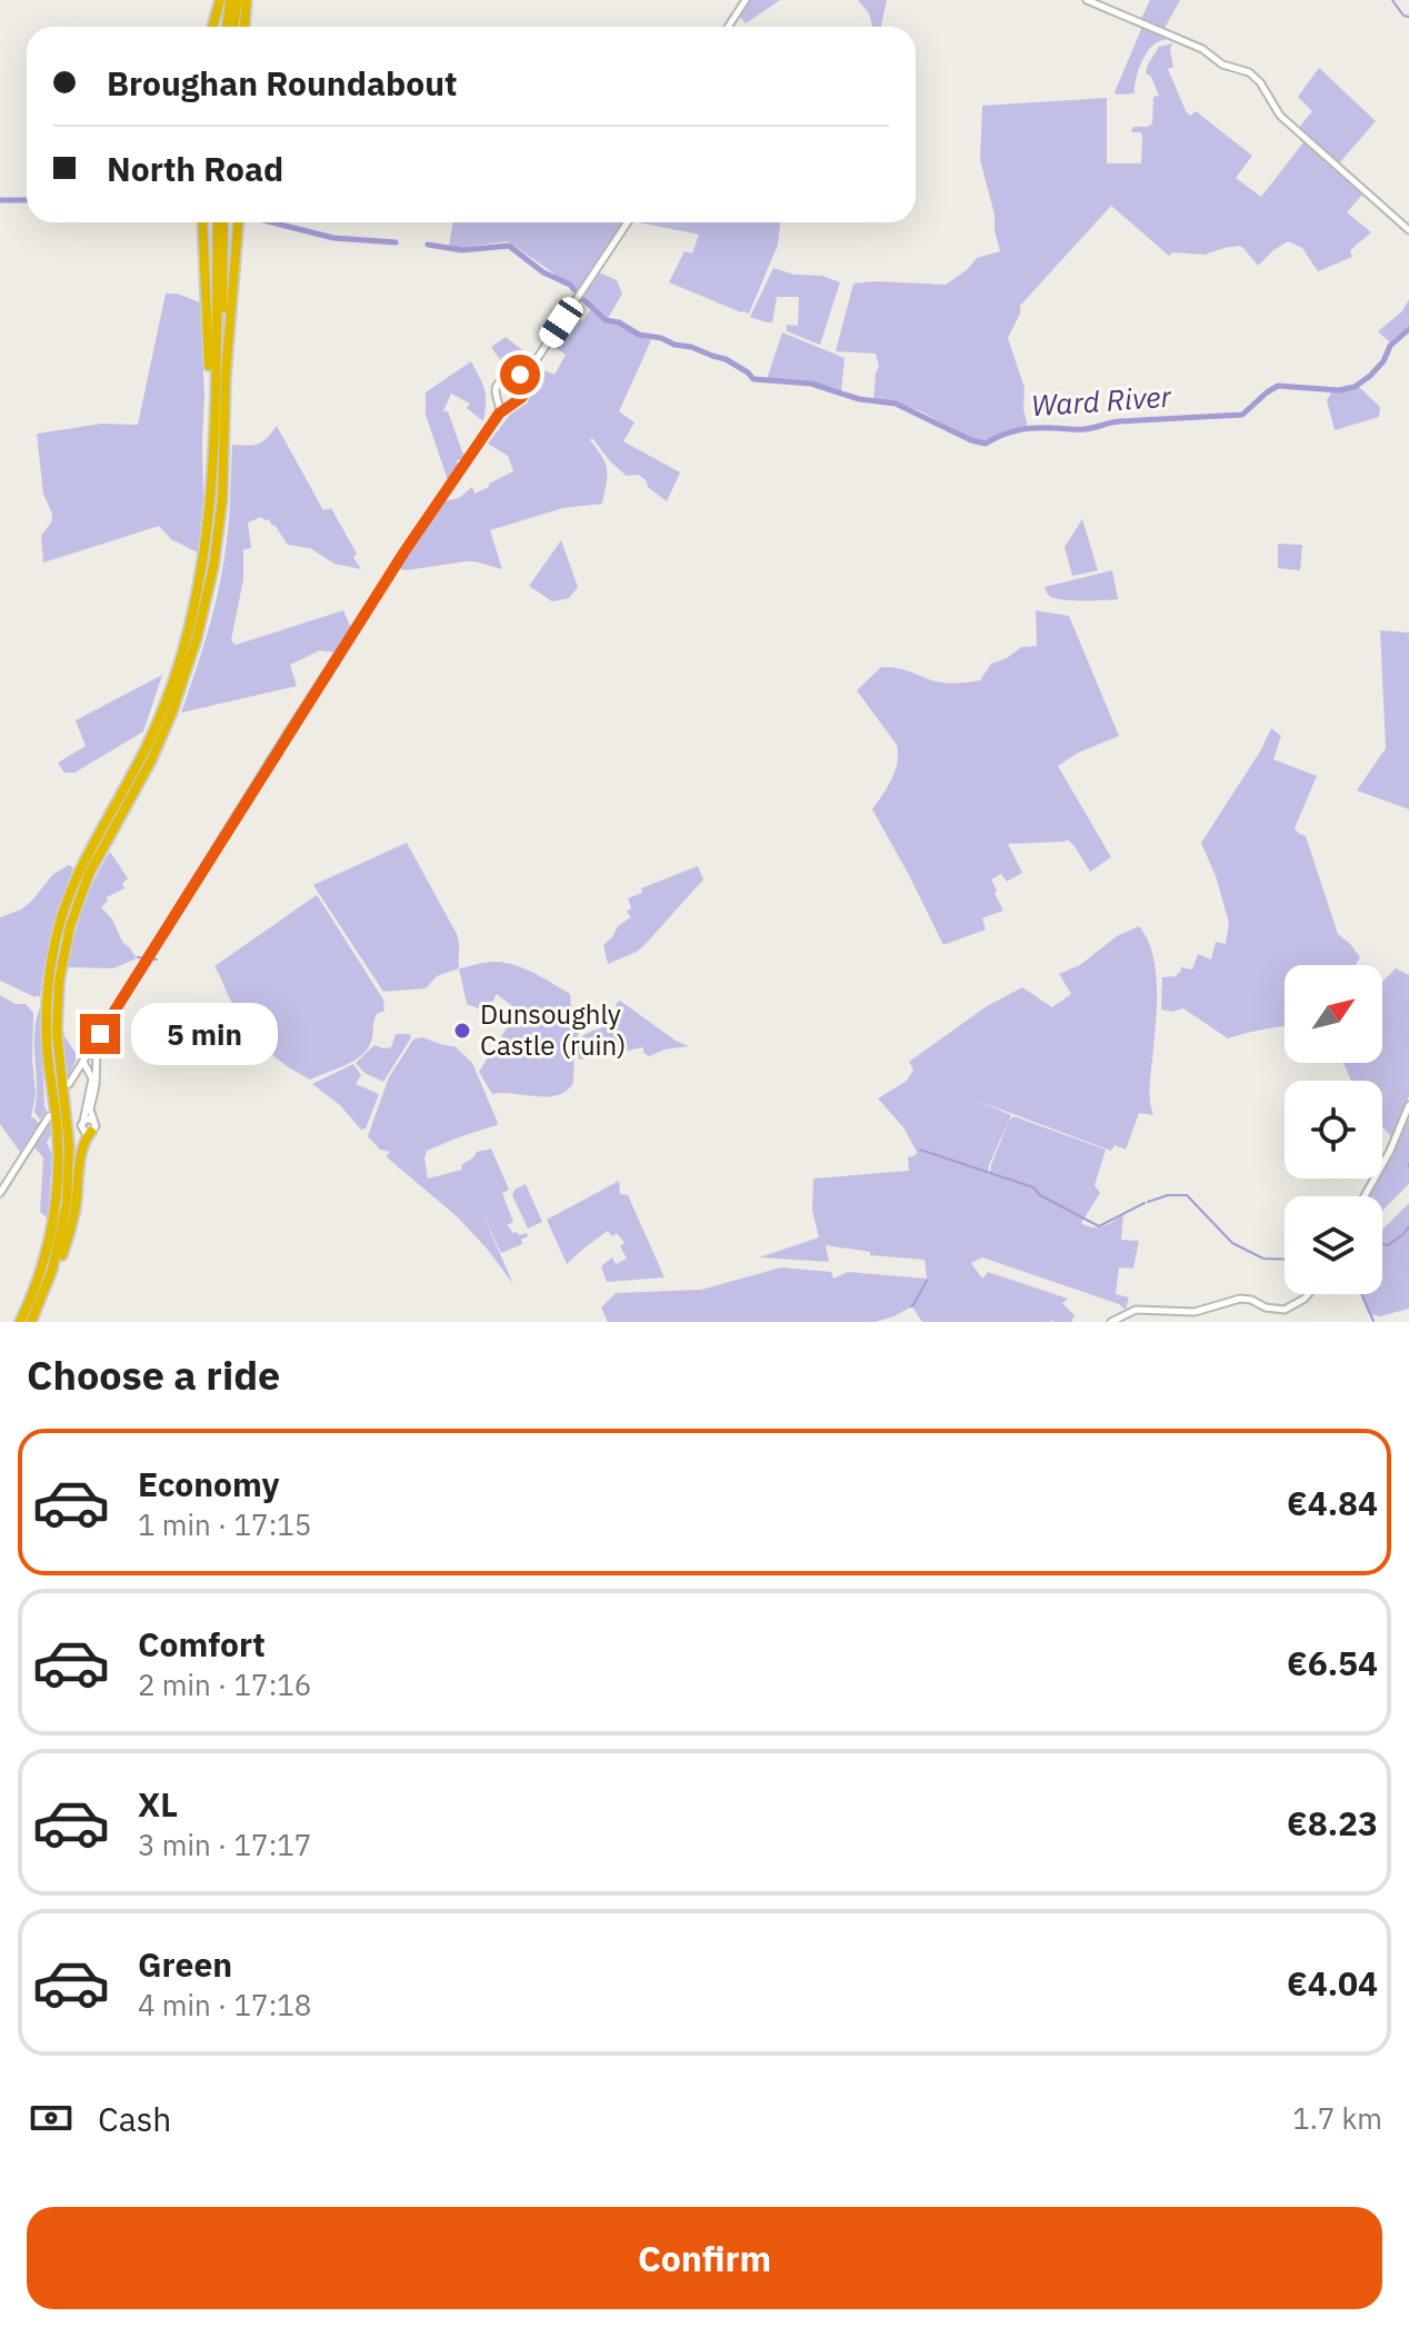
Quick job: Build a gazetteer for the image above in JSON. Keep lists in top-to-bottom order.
{
  "water": ["Ward River"],
  "places": ["Dunsoughly Castle (ruin)"],
  "north": "top right",
  "page": {
    "banner": ["Broughan Roundabout", "North Road"],
    "bubble": "5 min",
    "heading": "Choose a ride",
    "list": [
      {
        "name": "Economy",
        "note": "1 min · 17:15",
        "value": "€4.84"
      },
      {
        "name": "Comfort",
        "note": "2 min · 17:16",
        "value": "€6.54"
      },
      {
        "name": "XL",
        "note": "3 min · 17:17",
        "value": "€8.23"
      },
      {
        "name": "Green",
        "note": "4 min · 17:18",
        "value": "€4.04"
      }
    ],
    "pay": ["Cash", "1.7 km"],
    "buttons": "Confirm"
  }
}
